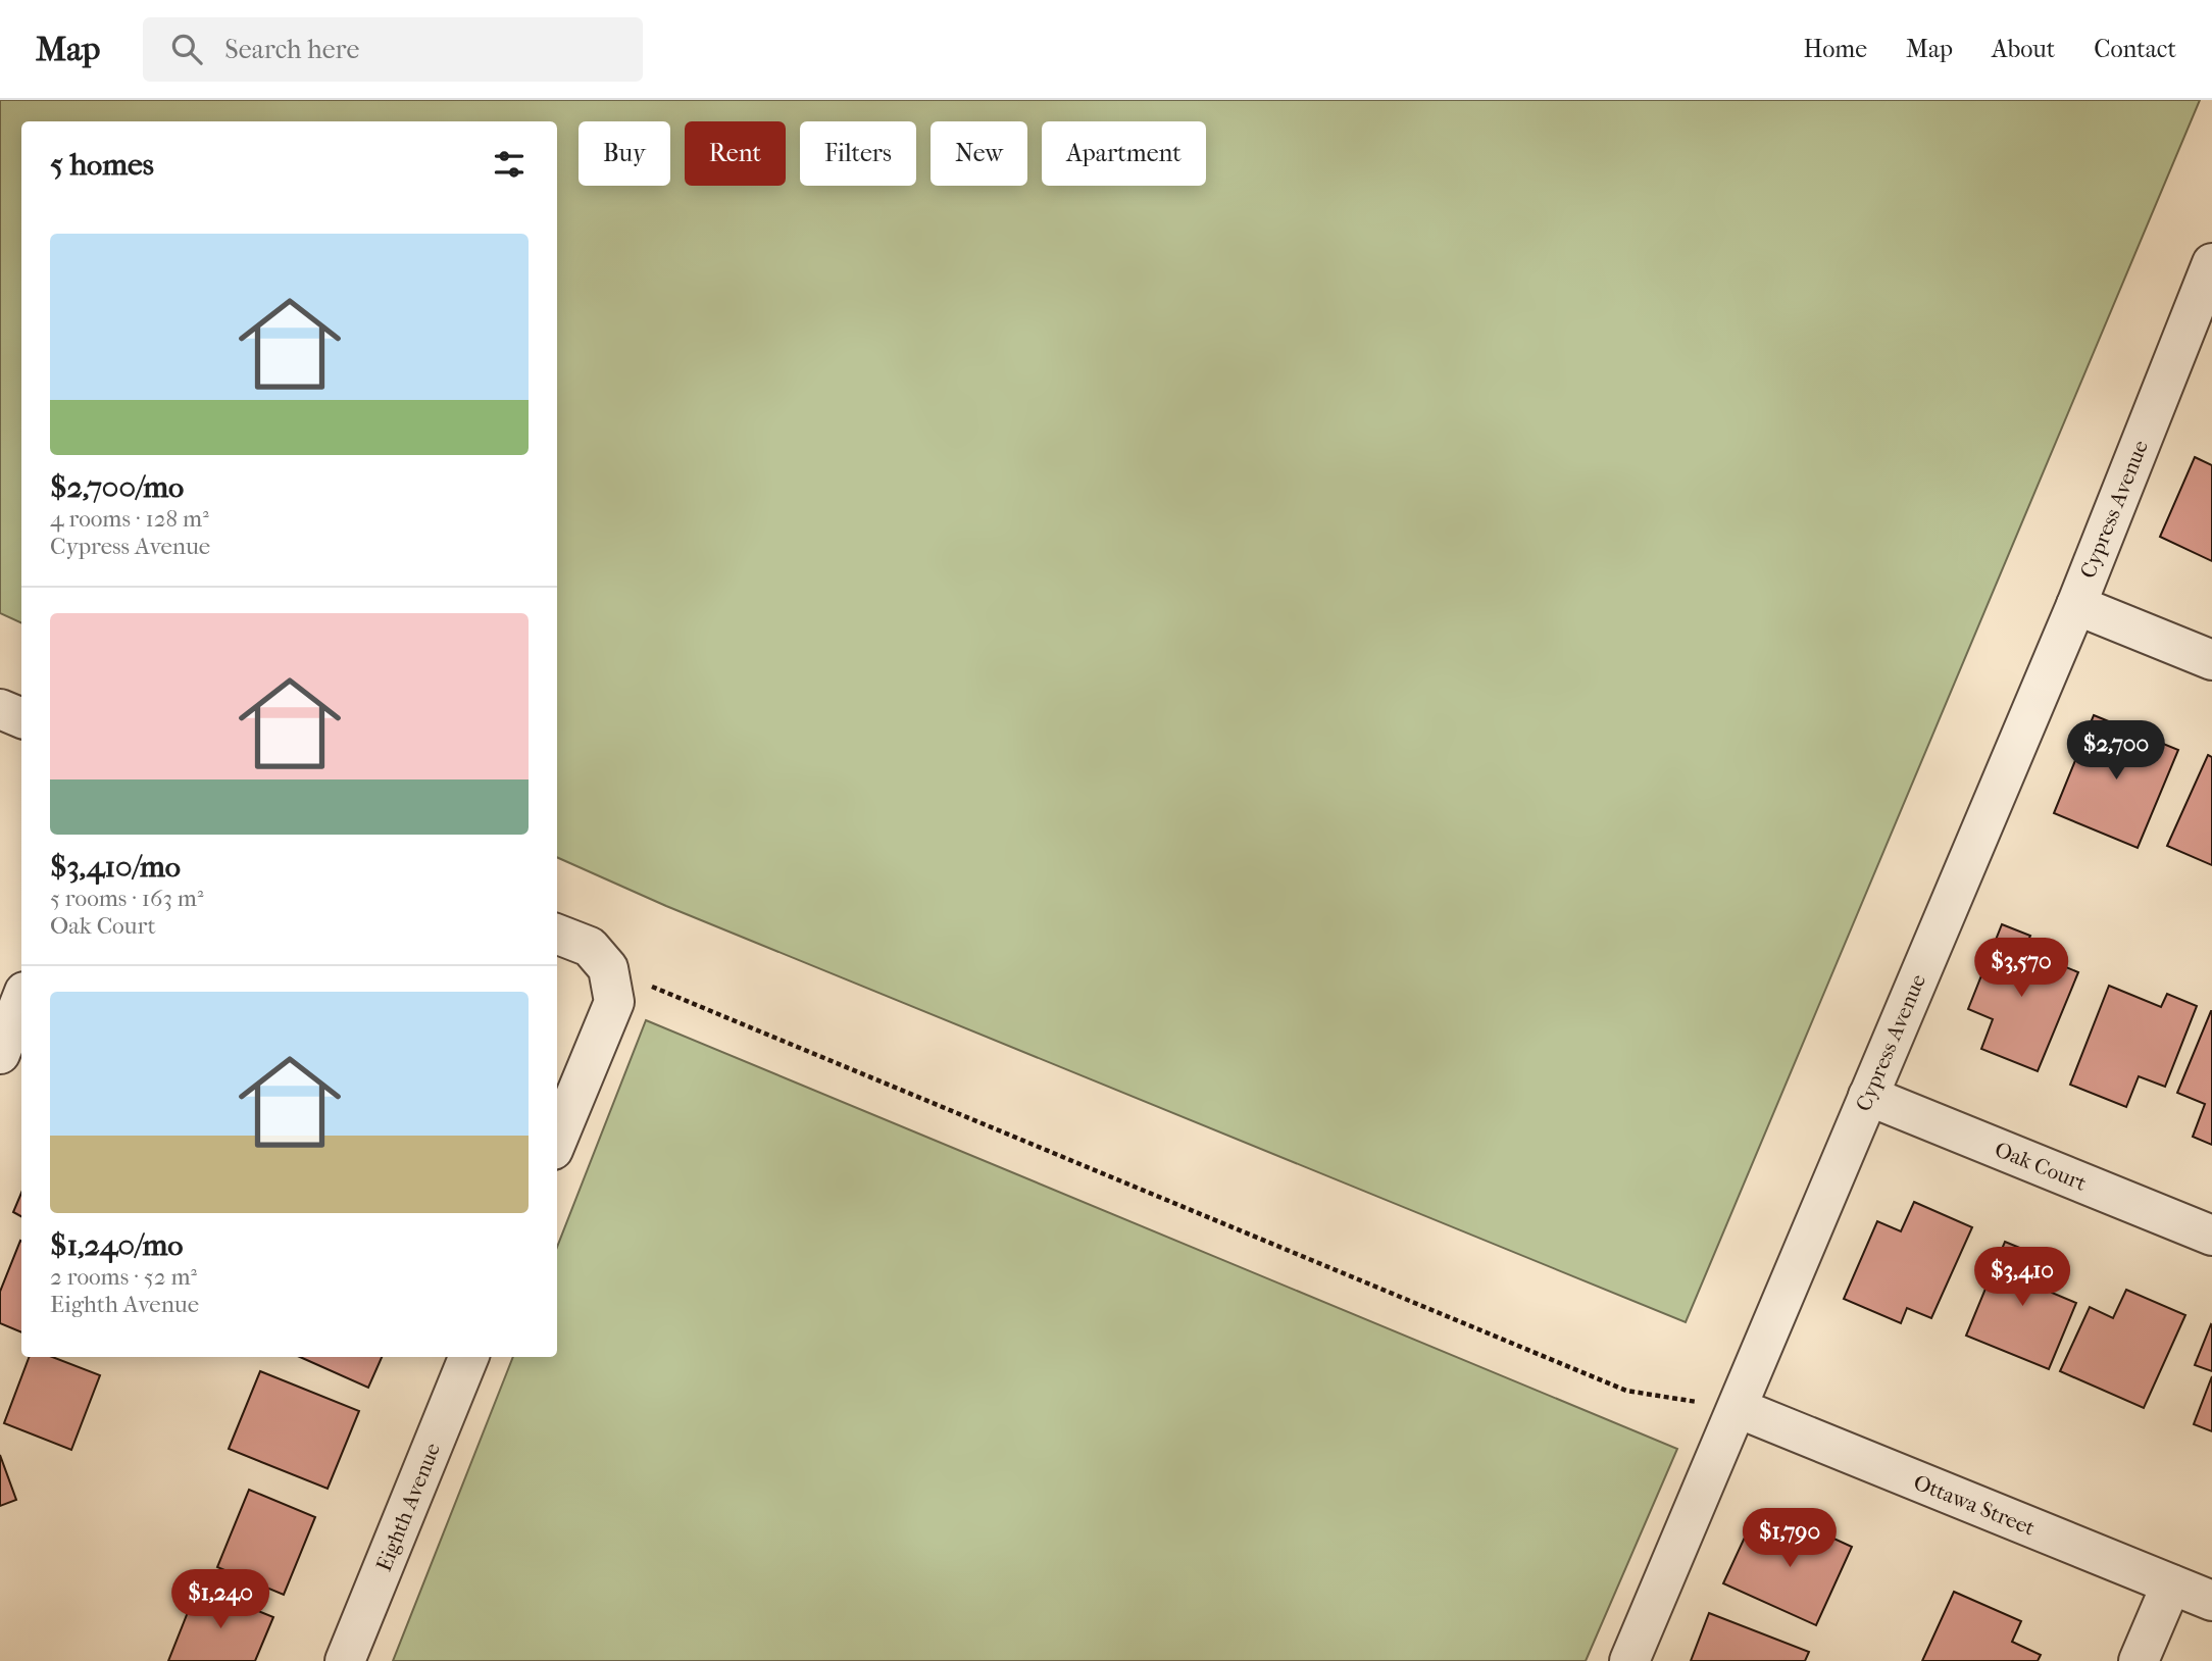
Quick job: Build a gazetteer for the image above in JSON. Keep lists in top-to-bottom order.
{
  "streets": {
    "street": [
      "Cypress Avenue",
      "Oak Court",
      "Ottawa Street",
      "Eighth Avenue"
    ]
  },
  "crossings": [
    ["Cypress Avenue", "Oak Court"],
    ["Cypress Avenue", "Ottawa Street"]
  ],
  "page": {
    "header": "Map",
    "search": "Search here",
    "nav": [
      "Home",
      "Map",
      "About",
      "Contact"
    ],
    "chip": [
      "Buy",
      "Rent",
      "Filters",
      "New",
      "Apartment"
    ],
    "heading": "5 homes",
    "list": [
      {
        "name": "$2,700/mo",
        "note": "4 rooms · 128 m² · Cypress Avenue"
      },
      {
        "name": "$3,410/mo",
        "note": "5 rooms · 163 m² · Oak Court"
      },
      {
        "name": "$1,240/mo",
        "note": "2 rooms · 52 m² · Eighth Avenue"
      }
    ],
    "price": [
      "$2,700",
      "$3,570",
      "$3,410",
      "$1,790",
      "$1,240"
    ]
  }
}
